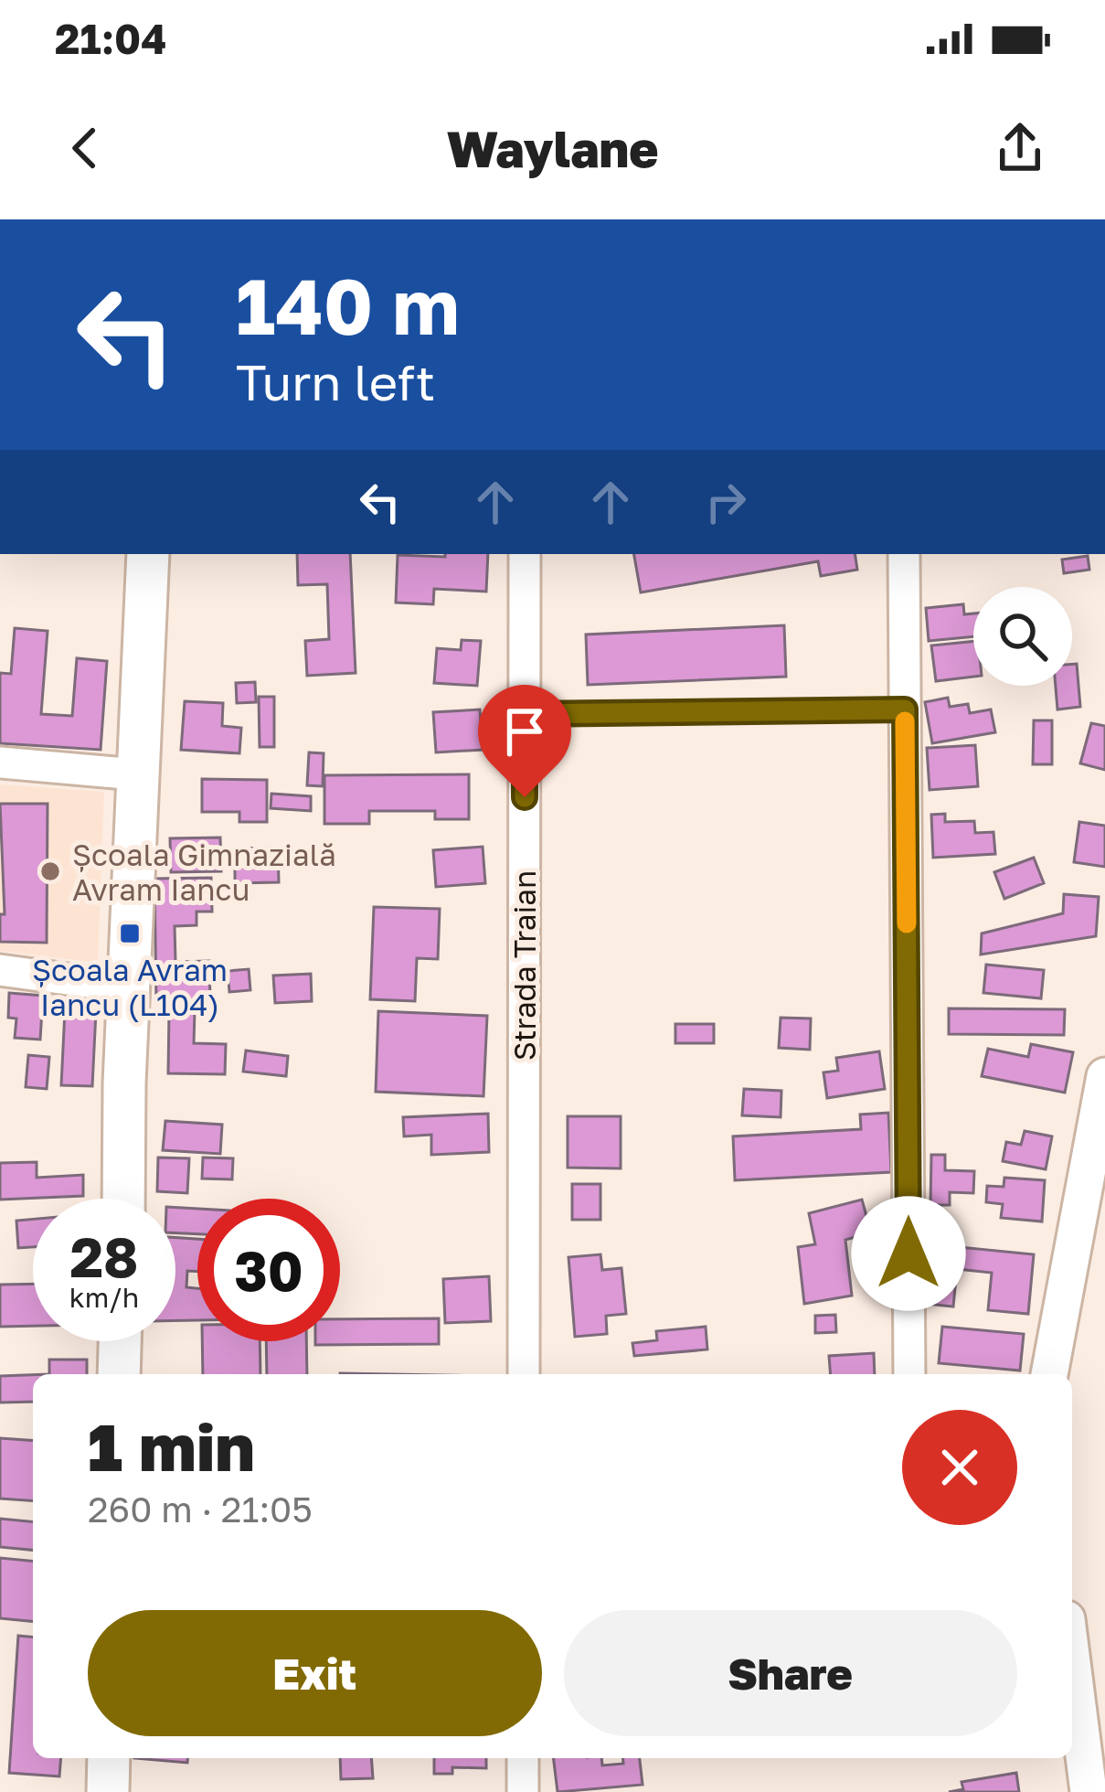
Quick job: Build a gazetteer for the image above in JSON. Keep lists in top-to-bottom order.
{
  "streets": {
    "street": ["Strada Traian"]
  },
  "places": {
    "other": ["Școala Gimnazială Avram Iancu"],
    "transit": ["Școala Avram Iancu (L104)"]
  },
  "page": {
    "status": "21:04",
    "header": "Waylane",
    "turn": ["140 m", "Turn left"],
    "speed": "28 km/h",
    "limit": "30",
    "heading": ["1 min", "260 m · 21:05"],
    "buttons": ["Exit", "Share"]
  }
}
